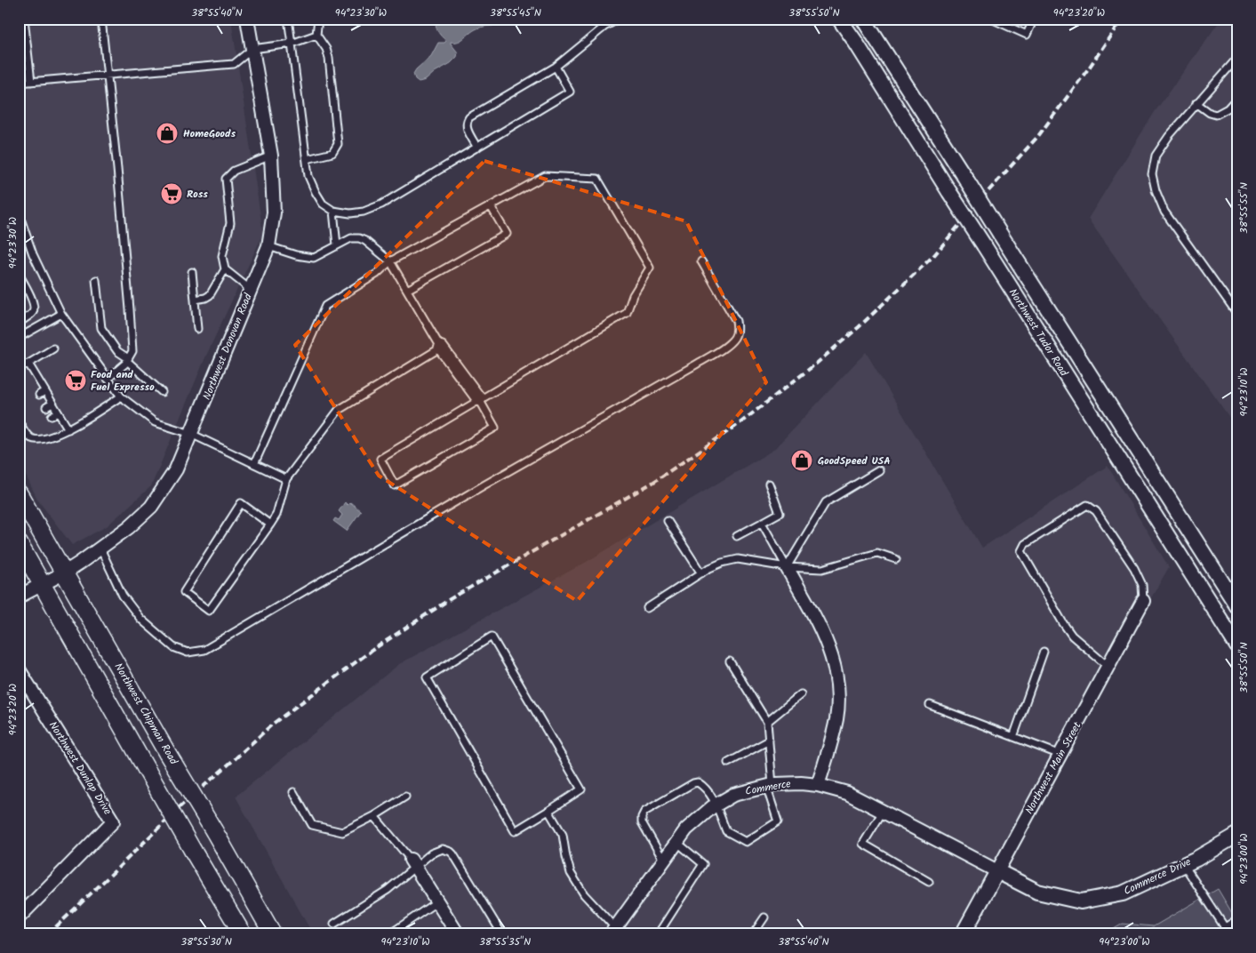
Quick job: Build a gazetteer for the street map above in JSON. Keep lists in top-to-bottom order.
{
  "streets": {
    "main road": ["Northwest Chipman Road"],
    "street": [
      "Northwest Tudor Road",
      "Northwest Donovan Road",
      "Northwest Dunlap Drive",
      "Northwest Main Street",
      "Commerce",
      "Commerce Drive"
    ]
  },
  "crossings": [
    ["Northwest Donovan Road", "Northwest Chipman Road"],
    ["Northwest Main Street", "Commerce"],
    ["Northwest Main Street", "Commerce Drive"],
    ["Commerce", "Commerce Drive"]
  ],
  "places": {
    "shop": ["HomeGoods", "GoodSpeed USA"],
    "supermarket": ["Ross", "Food and Fuel Expresso"]
  },
  "coordinates": [
    "38°55'40\"N",
    "94°23'30\"W",
    "38°55'45\"N",
    "38°55'50\"N",
    "94°23'20\"W",
    "38°55'55\"N",
    "94°23'10\"W",
    "94°23'00\"W",
    "38°55'30\"N",
    "38°55'35\"N"
  ]
}
